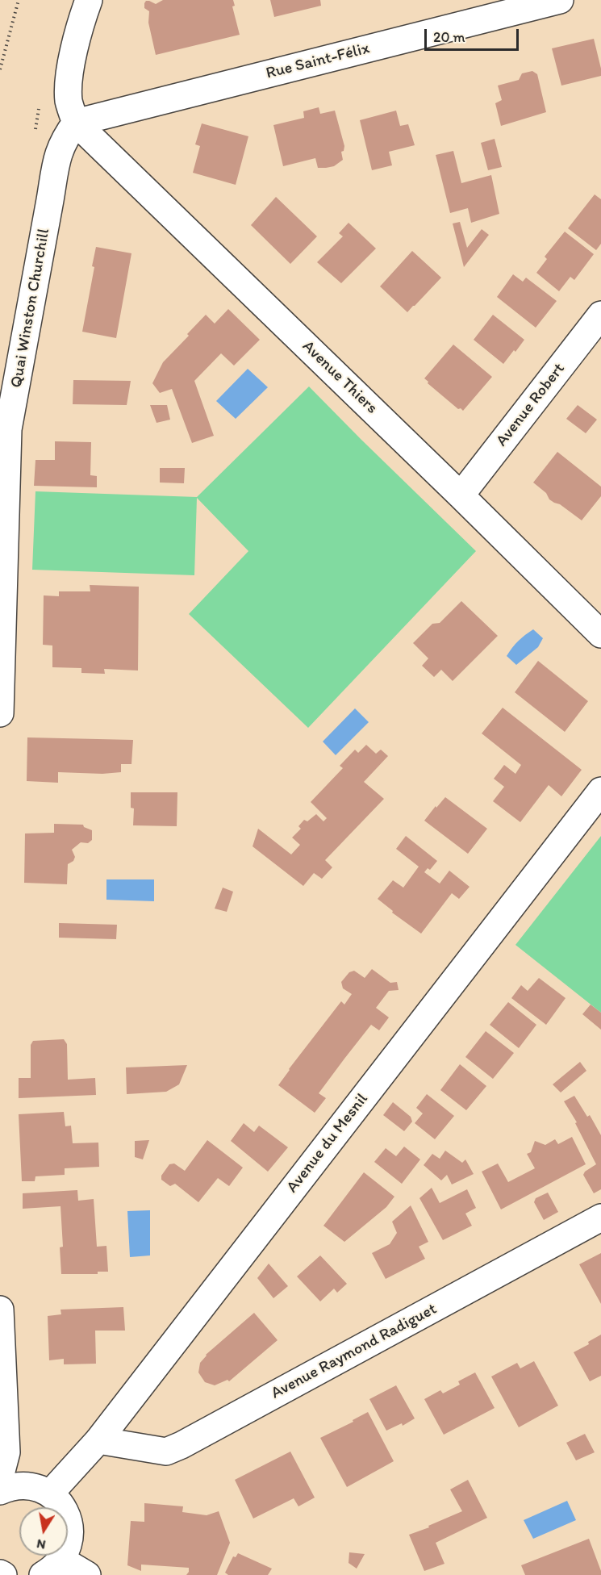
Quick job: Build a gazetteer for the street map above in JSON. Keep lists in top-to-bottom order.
{
  "streets": {
    "street": [
      "Rue Saint-Félix",
      "Quai Winston Churchill",
      "Avenue Thiers",
      "Avenue Robert",
      "Avenue du Mesnil",
      "Avenue Raymond Radiguet"
    ]
  },
  "crossings": [
    ["Rue Saint-Félix", "Quai Winston Churchill"],
    ["Rue Saint-Félix", "Avenue Thiers"],
    ["Quai Winston Churchill", "Avenue Thiers"],
    ["Avenue Thiers", "Avenue Robert"],
    ["Avenue du Mesnil", "Avenue Raymond Radiguet"]
  ],
  "scale_bar": "20 m",
  "north": "bottom"
}
